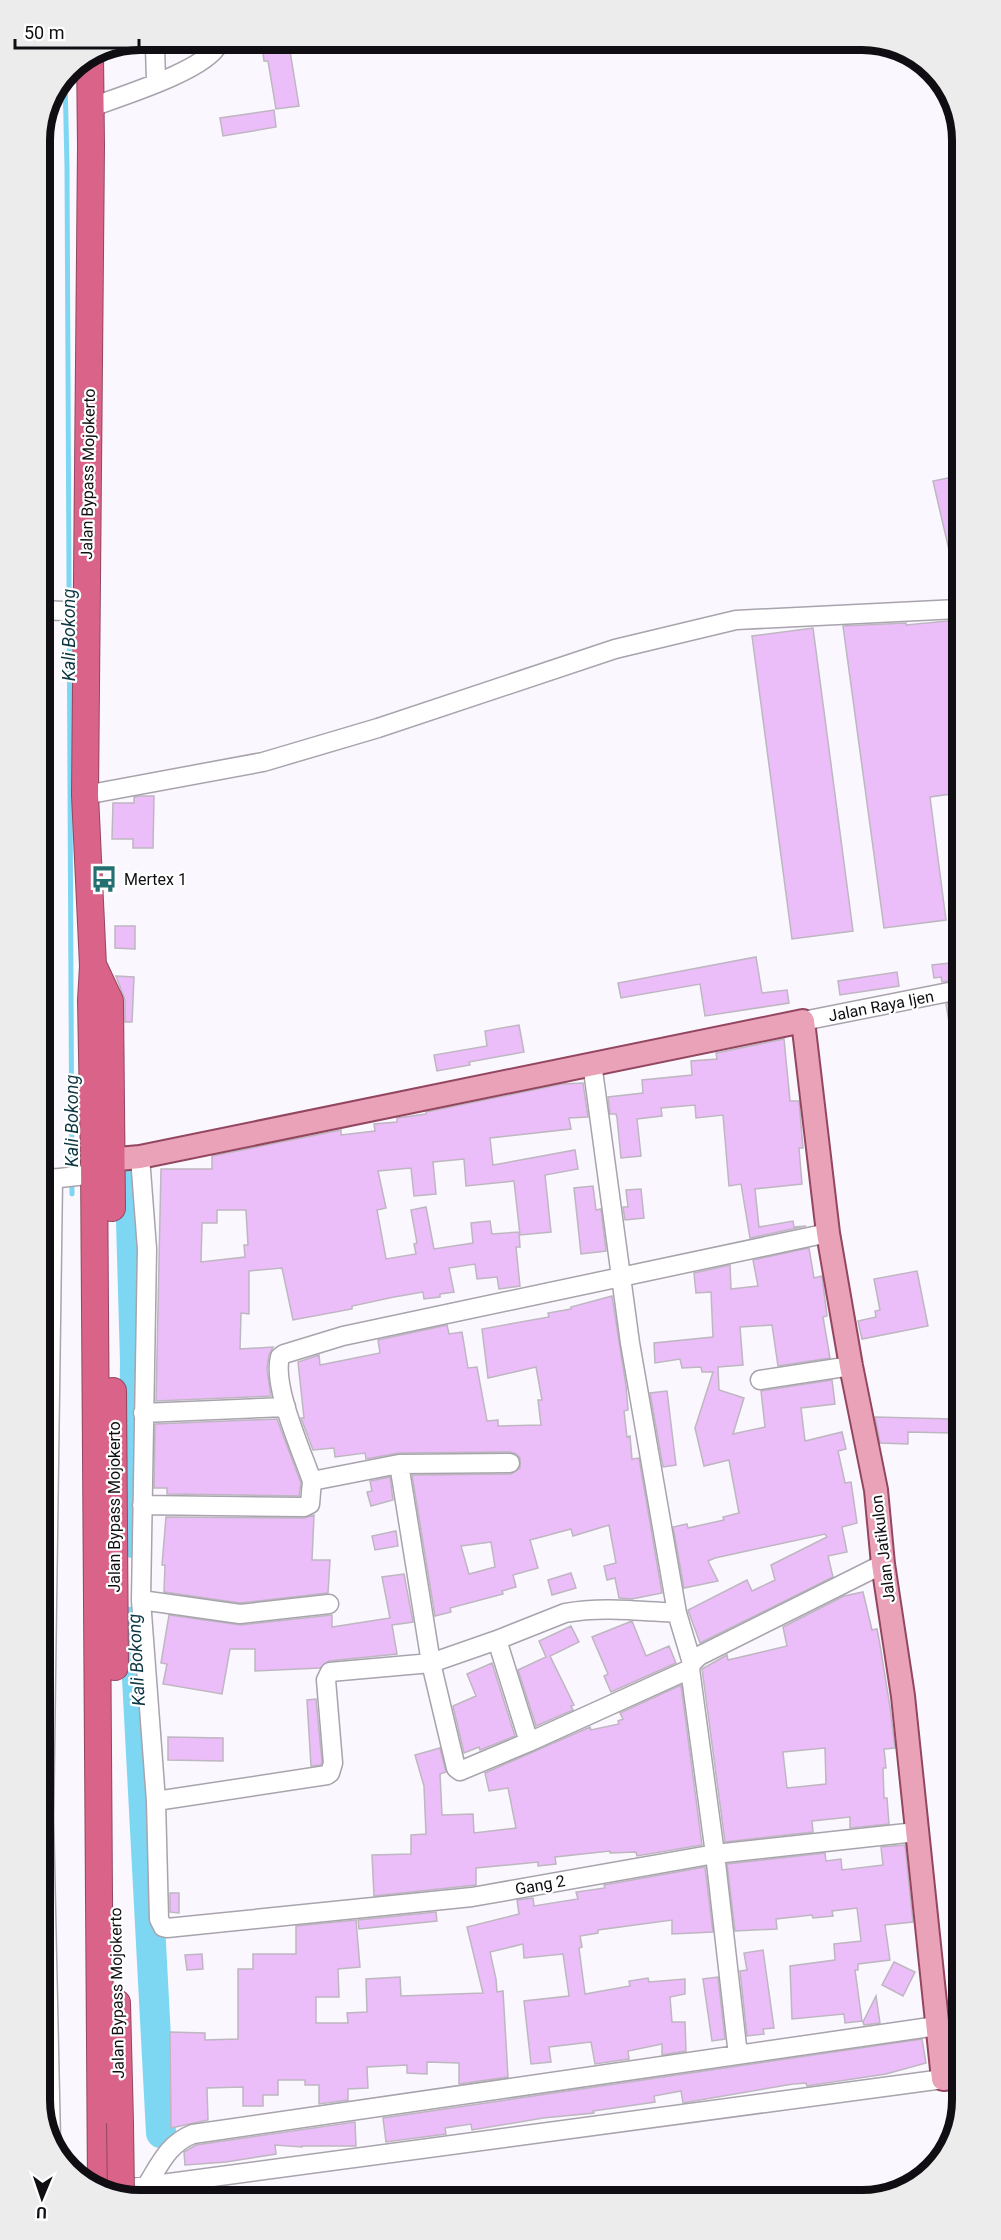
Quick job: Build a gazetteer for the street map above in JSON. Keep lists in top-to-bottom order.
{
  "streets": {
    "highway": ["Jalan Bypass Mojokerto"],
    "main road": ["Jalan Jatikulon"],
    "street": ["Jalan Raya Ijen", "Gang 2"]
  },
  "crossings": [
    ["Jalan Raya Ijen", "Jalan Jatikulon"],
    ["Jalan Jatikulon", "Gang 2"]
  ],
  "water": ["Kali Bokong"],
  "places": {
    "bus stop": ["Mertex 1"]
  },
  "scale_bar": "50 m",
  "north": "bottom"
}
